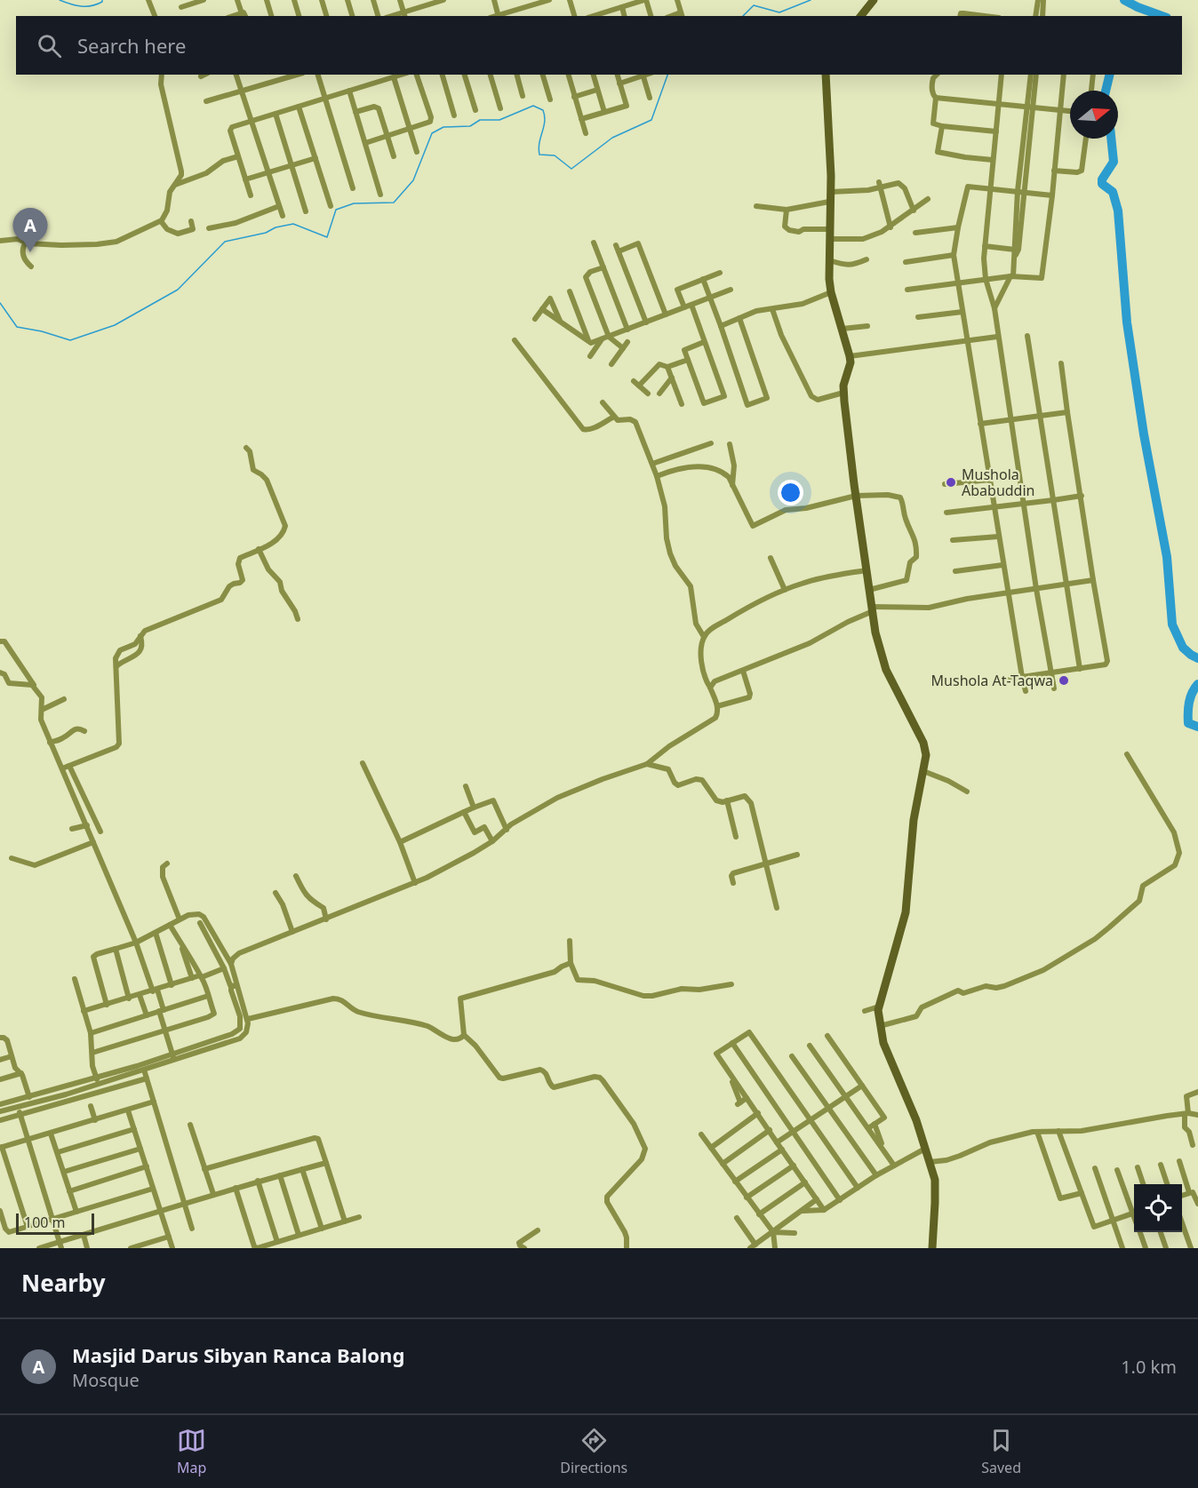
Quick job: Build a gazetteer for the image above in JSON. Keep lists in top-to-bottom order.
{
  "places": ["Mushola Ababuddin", "Mushola At-Taqwa"],
  "scale_bar": "100 m",
  "north": "right",
  "page": {
    "search": "Search here",
    "pins": "A",
    "scale": "100 m",
    "heading": "Nearby",
    "list": [
      {
        "mark": "A",
        "name": "Masjid Darus Sibyan Ranca Balong",
        "note": "Mosque",
        "value": "1.0 km"
      }
    ],
    "nav": ["Map", "Directions", "Saved"]
  }
}
